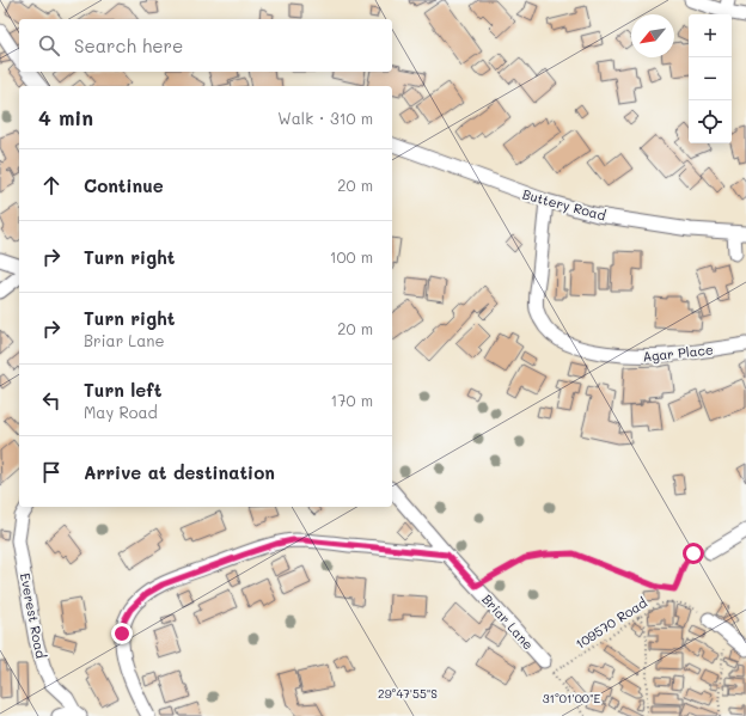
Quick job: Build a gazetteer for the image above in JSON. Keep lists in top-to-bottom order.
{
  "streets": {
    "street": [
      "Buttery Road",
      "Agar Place",
      "Everest Road",
      "Briar Lane"
    ],
    "path": ["109570 Road"]
  },
  "crossings": [
    ["Buttery Road", "Agar Place"],
    ["Briar Lane", "109570 Road"]
  ],
  "north": "bottom left",
  "page": {
    "map_buttons": ["+", "−"],
    "search": "Search here",
    "heading": ["4 min", "Walk · 310 m"],
    "list": [
      ["Continue", "20 m"],
      ["Turn right", "100 m"],
      ["Turn right", "Briar Lane", "20 m"],
      ["Turn left", "May Road", "170 m"],
      "Arrive at destination"
    ]
  },
  "coordinates": ["29°47'55\"S", "31°01'00\"E"]
}
